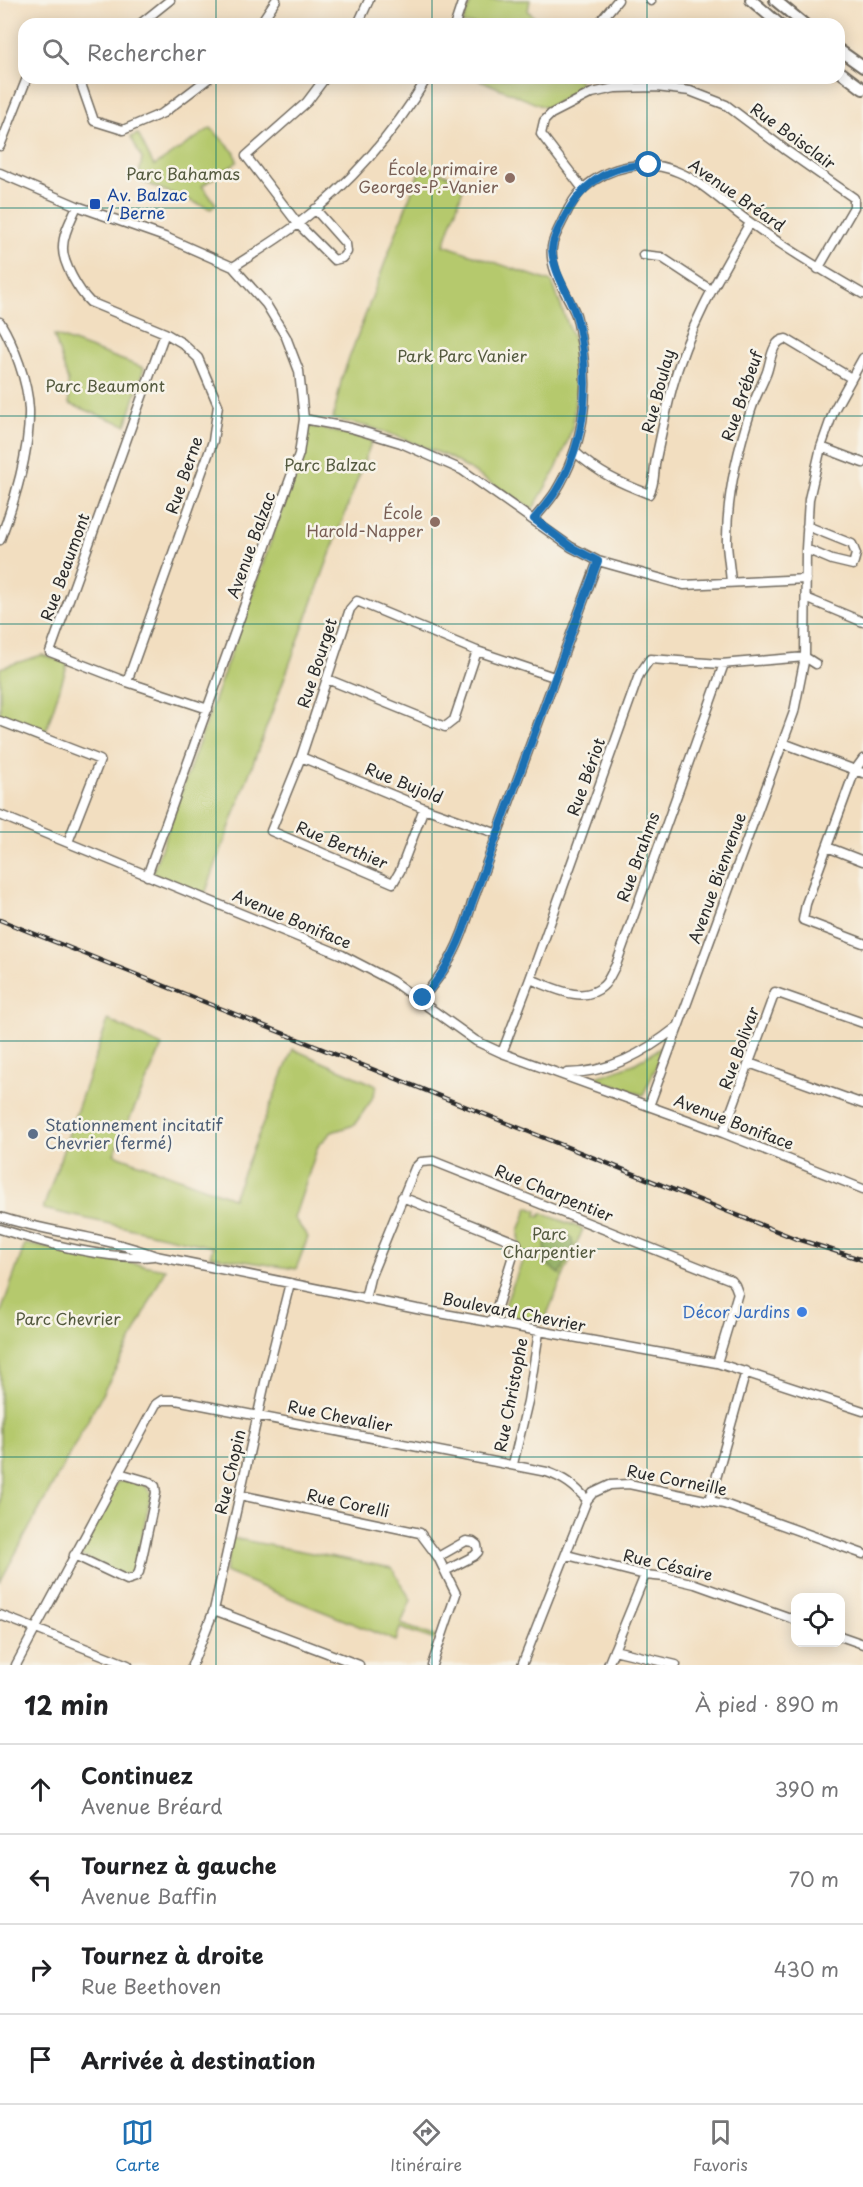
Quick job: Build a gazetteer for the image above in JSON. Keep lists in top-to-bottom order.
{
  "streets": {
    "street": [
      "Rue Boisclair",
      "Avenue Bréard",
      "Rue Boulay",
      "Rue Brébeuf",
      "Rue Berne",
      "Avenue Balzac",
      "Rue Beaumont",
      "Rue Bourget",
      "Rue Bériot",
      "Rue Bujold",
      "Rue Berthier",
      "Rue Brahms",
      "Avenue Bienvenue",
      "Avenue Boniface",
      "Rue Bolivar",
      "Rue Charpentier",
      "Boulevard Chevrier",
      "Rue Christophe",
      "Rue Chevalier",
      "Rue Chopin",
      "Rue Corneille",
      "Rue Corelli",
      "Rue Césaire"
    ]
  },
  "crossings": [
    ["Rue Boisclair", "Avenue Bréard"],
    ["Avenue Bréard", "Rue Boulay"],
    ["Rue Brébeuf", "Avenue Bienvenue"],
    ["Rue Berne", "Avenue Balzac"],
    ["Rue Berne", "Rue Beaumont"],
    ["Avenue Balzac", "Rue Beaumont"],
    ["Avenue Balzac", "Avenue Boniface"],
    ["Rue Bourget", "Rue Bujold"],
    ["Rue Bourget", "Rue Berthier"],
    ["Rue Bériot", "Rue Brahms"],
    ["Rue Bériot", "Avenue Bienvenue"],
    ["Rue Bériot", "Avenue Boniface"],
    ["Rue Bujold", "Rue Berthier"],
    ["Avenue Bienvenue", "Avenue Boniface"],
    ["Avenue Boniface", "Rue Bolivar"],
    ["Rue Charpentier", "Boulevard Chevrier"],
    ["Boulevard Chevrier", "Rue Christophe"],
    ["Boulevard Chevrier", "Rue Chopin"],
    ["Rue Christophe", "Rue Chevalier"],
    ["Rue Chevalier", "Rue Chopin"],
    ["Rue Chevalier", "Rue Corneille"],
    ["Rue Chopin", "Rue Corelli"]
  ],
  "parks": [
    "Parc Bahamas",
    "Park Parc Vanier",
    "Parc Beaumont",
    "Parc Balzac",
    "Parc Charpentier",
    "Parc Chevrier"
  ],
  "places": {
    "other": [
      "École primaire Georges-P.-Vanier",
      "École Harold-Napper",
      "Stationnement incitatif Chevrier (fermé)",
      "Décor Jardins"
    ],
    "transit": ["Av. Balzac / Berne"]
  },
  "page": {
    "search": "Rechercher",
    "heading": ["12 min", "À pied · 890 m"],
    "list": [
      ["Continuez", "Avenue Bréard", "390 m"],
      ["Tournez à gauche", "Avenue Baffin", "70 m"],
      ["Tournez à droite", "Rue Beethoven", "430 m"],
      "Arrivée à destination"
    ],
    "nav": ["Carte", "Itinéraire", "Favoris"]
  }
}
